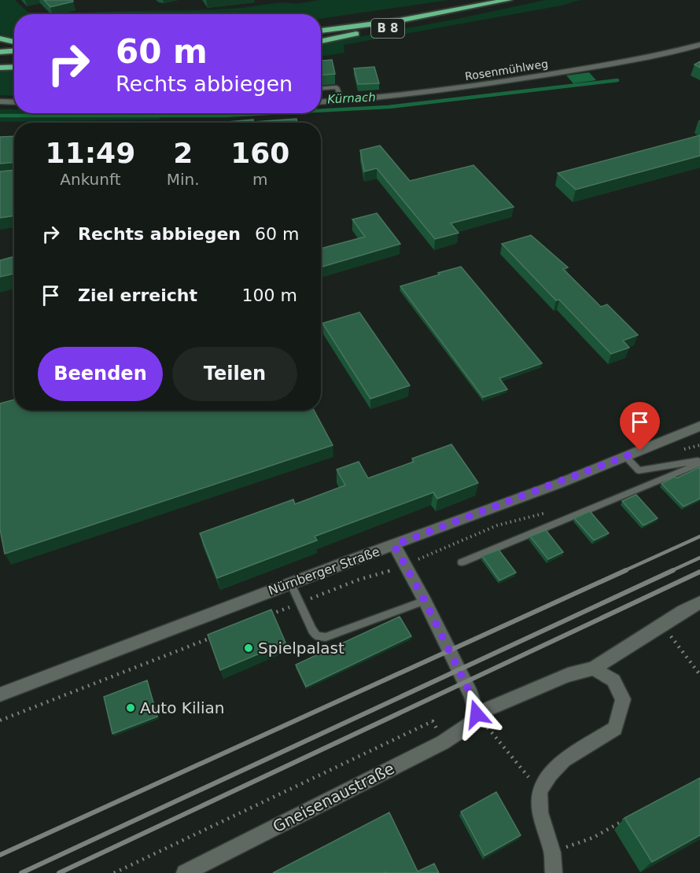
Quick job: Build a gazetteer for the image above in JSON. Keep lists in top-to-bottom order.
{
  "streets": {
    "highway": ["B 8"],
    "street": ["Rosenmühlweg", "Nürnberger Straße", "Gneisenaustraße"]
  },
  "water": ["Kürnach"],
  "places": ["Spielpalast", "Auto Kilian"],
  "page": {
    "turn": ["60 m", "Rechts abbiegen"],
    "eta": [
      "11:49",
      "Ankunft",
      "2",
      "Min.",
      "160",
      "m"
    ],
    "list": [
      {
        "name": "Rechts abbiegen",
        "value": "60 m"
      },
      {
        "name": "Ziel erreicht",
        "value": "100 m"
      }
    ],
    "buttons": ["Beenden", "Teilen"]
  }
}
